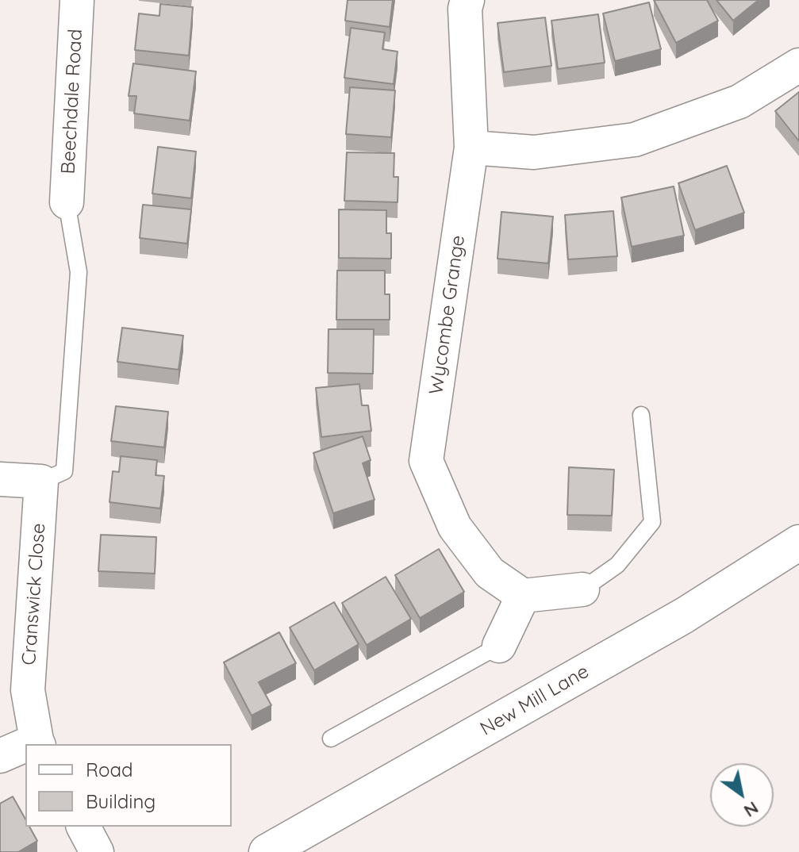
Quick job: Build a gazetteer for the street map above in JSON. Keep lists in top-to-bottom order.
{
  "streets": {
    "street": [
      "Beechdale Road",
      "Wycombe Grange",
      "Cranswick Close",
      "New Mill Lane"
    ]
  },
  "legend": ["Road", "Building"],
  "north": "bottom right"
}
